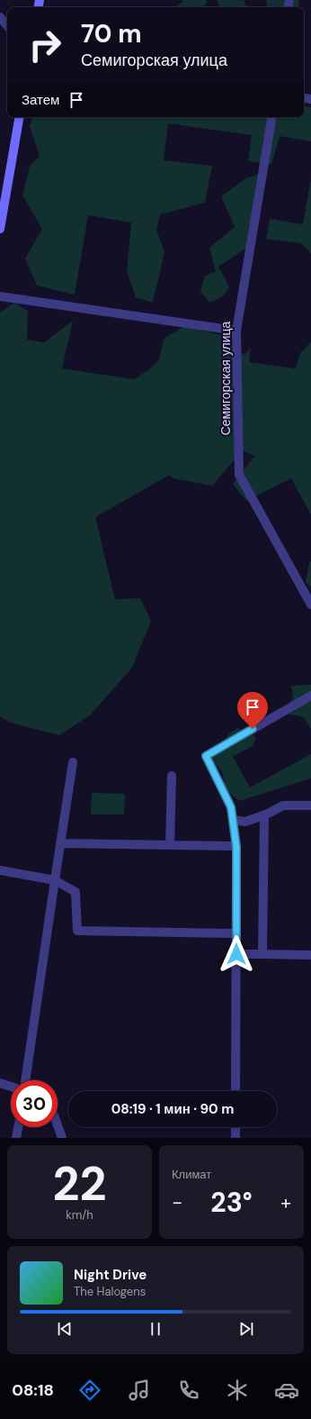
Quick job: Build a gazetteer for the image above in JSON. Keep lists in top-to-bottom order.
{
  "streets": {
    "street": ["Семигорская улица"]
  },
  "page": {
    "turn": ["70 m", "Семигорская улица"],
    "then": "Затем",
    "limit": "30",
    "trip": "08:19 · 1 мин · 90 m",
    "tile": [
      ["22", "km/h"],
      "Климат"
    ],
    "heat": ["−", "23°", "+"],
    "song": ["Night Drive", "The Halogens"],
    "tabs": "08:18"
  }
}
